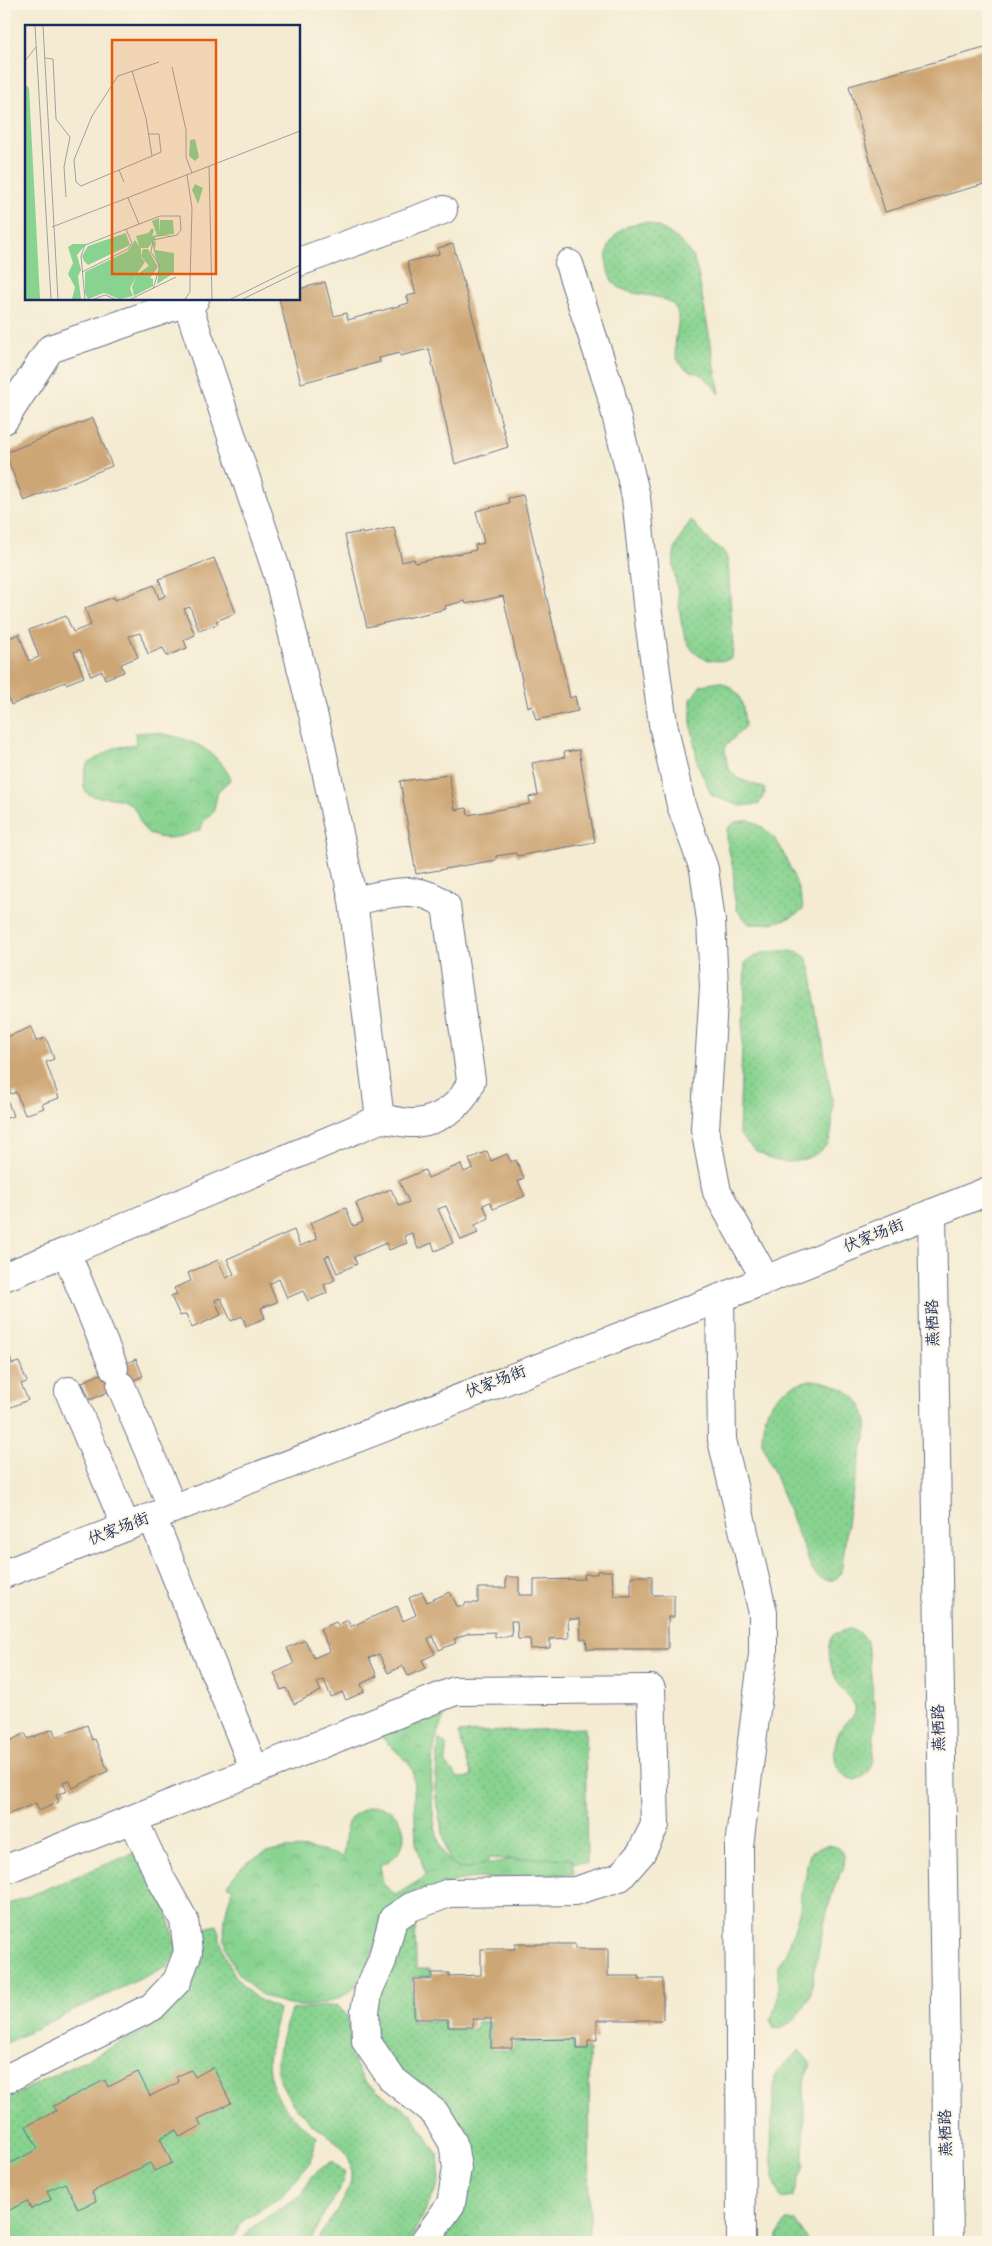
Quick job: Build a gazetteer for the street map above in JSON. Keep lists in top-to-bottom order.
{
  "streets": {
    "street": ["伏家场街", "燕栖路"]
  },
  "crossings": [
    ["伏家场街", "燕栖路"]
  ]
}
